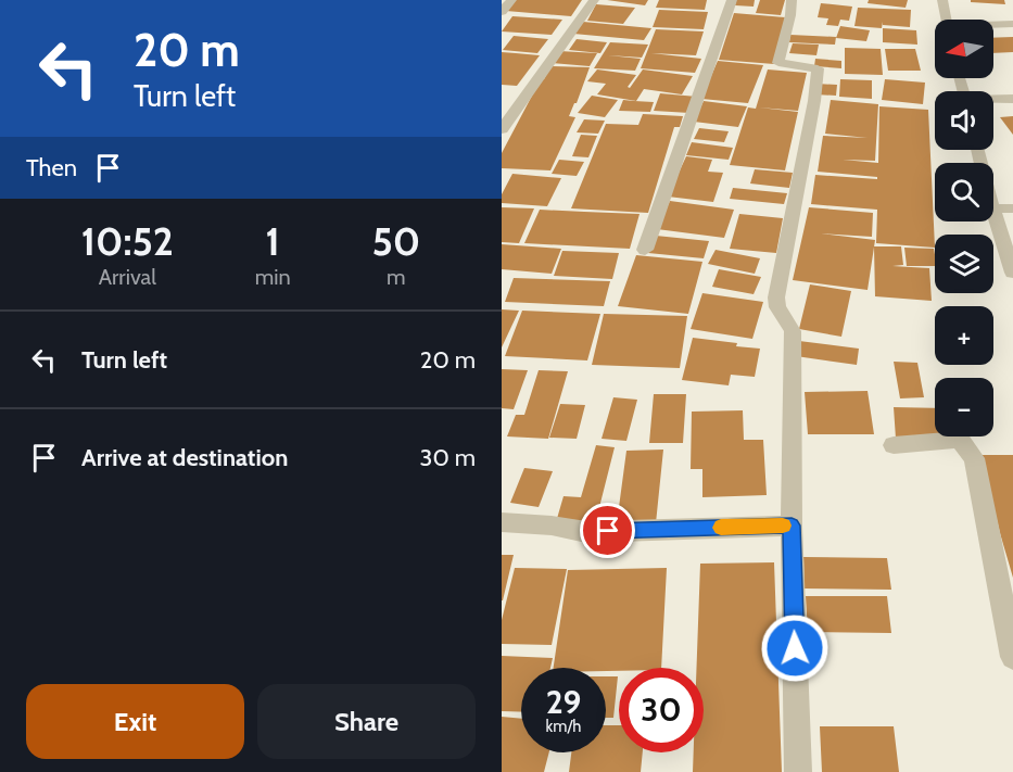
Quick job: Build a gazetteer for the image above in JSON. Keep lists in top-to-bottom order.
{
  "north": "left",
  "page": {
    "turn": ["20 m", "Turn left"],
    "map_buttons": ["+", "−"],
    "then": "Then",
    "eta": [
      "10:52",
      "Arrival",
      "1",
      "min",
      "50",
      "m"
    ],
    "list": [
      {
        "name": "Turn left",
        "value": "20 m"
      },
      {
        "name": "Arrive at destination",
        "value": "30 m"
      }
    ],
    "speed": "29 km/h",
    "limit": "30",
    "buttons": ["Exit", "Share"]
  }
}
